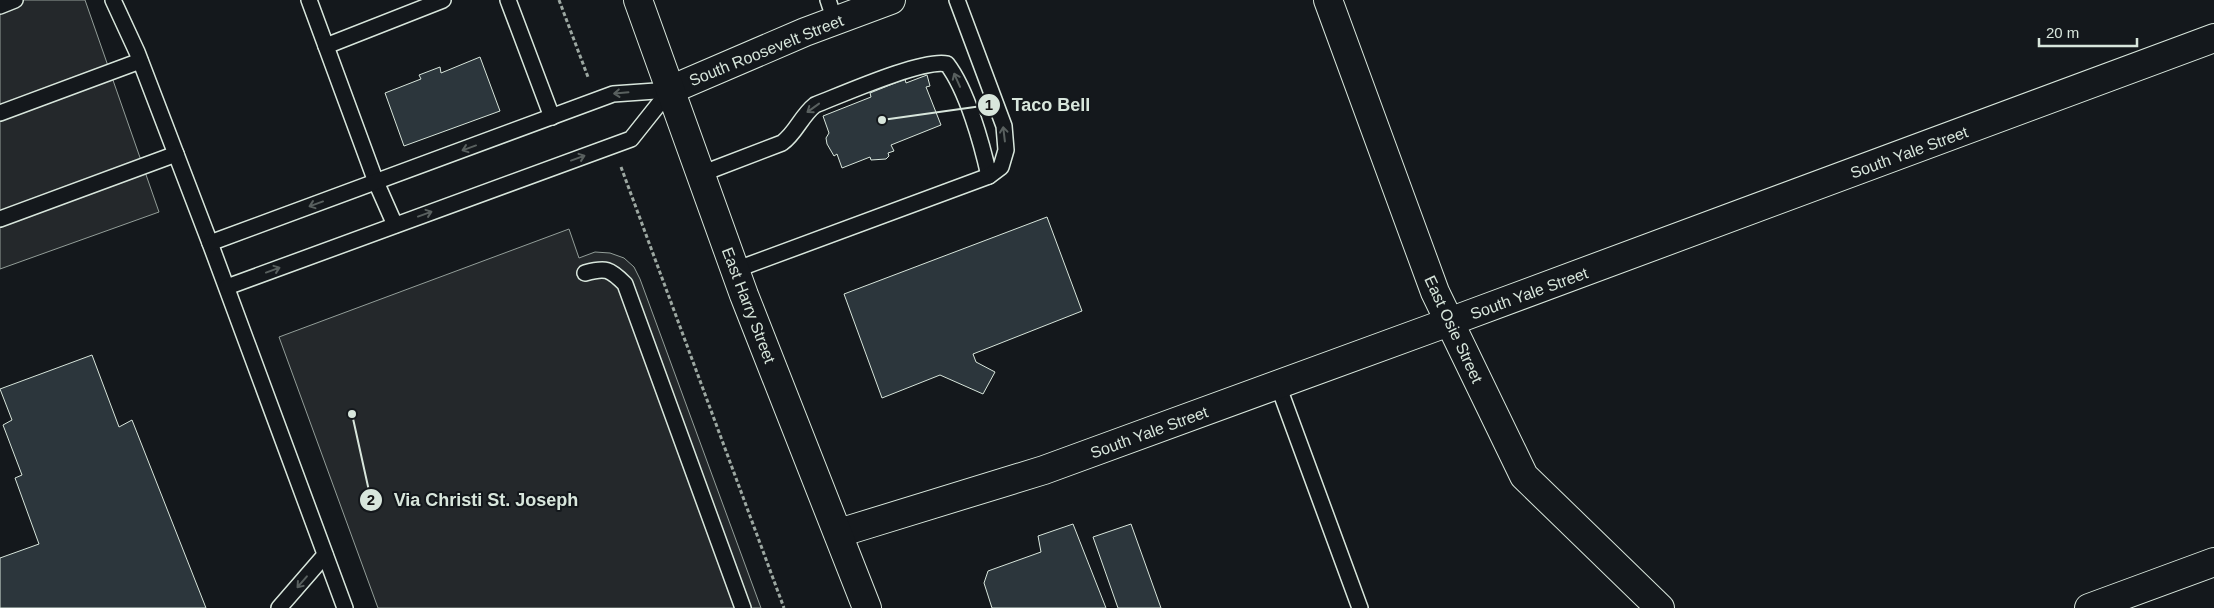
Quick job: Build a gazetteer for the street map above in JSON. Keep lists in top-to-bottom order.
{
  "streets": {
    "street": [
      "South Roosevelt Street",
      "South Yale Street",
      "East Harry Street",
      "East Osie Street"
    ]
  },
  "crossings": [
    ["South Roosevelt Street", "East Harry Street"],
    ["South Yale Street", "East Harry Street"],
    ["South Yale Street", "East Osie Street"]
  ],
  "places": ["Taco Bell", "Via Christi St. Joseph"],
  "scale_bar": "20 m"
}
